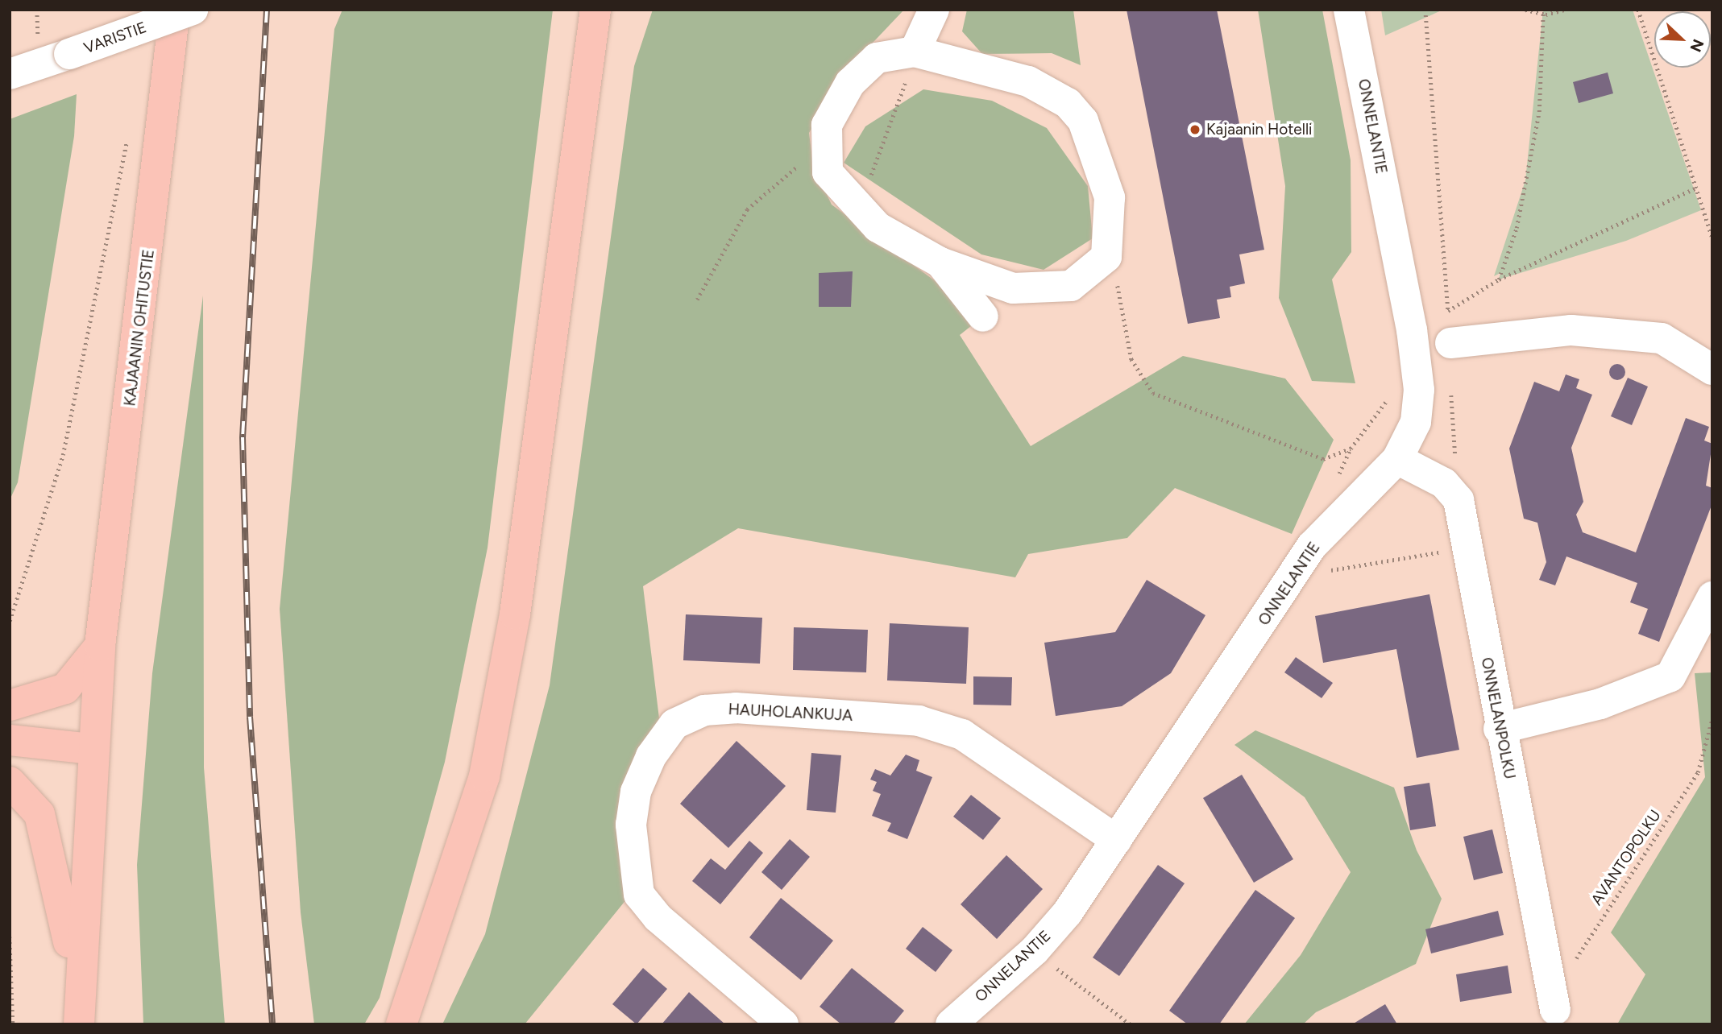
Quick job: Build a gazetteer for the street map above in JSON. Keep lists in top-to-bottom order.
{
  "streets": {
    "highway": ["KAJAANIN OHITUSTIE"],
    "street": [
      "VARISTIE",
      "ONNELANTIE",
      "HAUHOLANKUJA",
      "ONNELANPOLKU"
    ],
    "path": ["AVANTOPOLKU"]
  },
  "crossings": [
    ["ONNELANTIE", "HAUHOLANKUJA"],
    ["ONNELANPOLKU", "AVANTOPOLKU"]
  ],
  "places": ["Kajaanin Hotelli"],
  "north": "bottom right"
}
